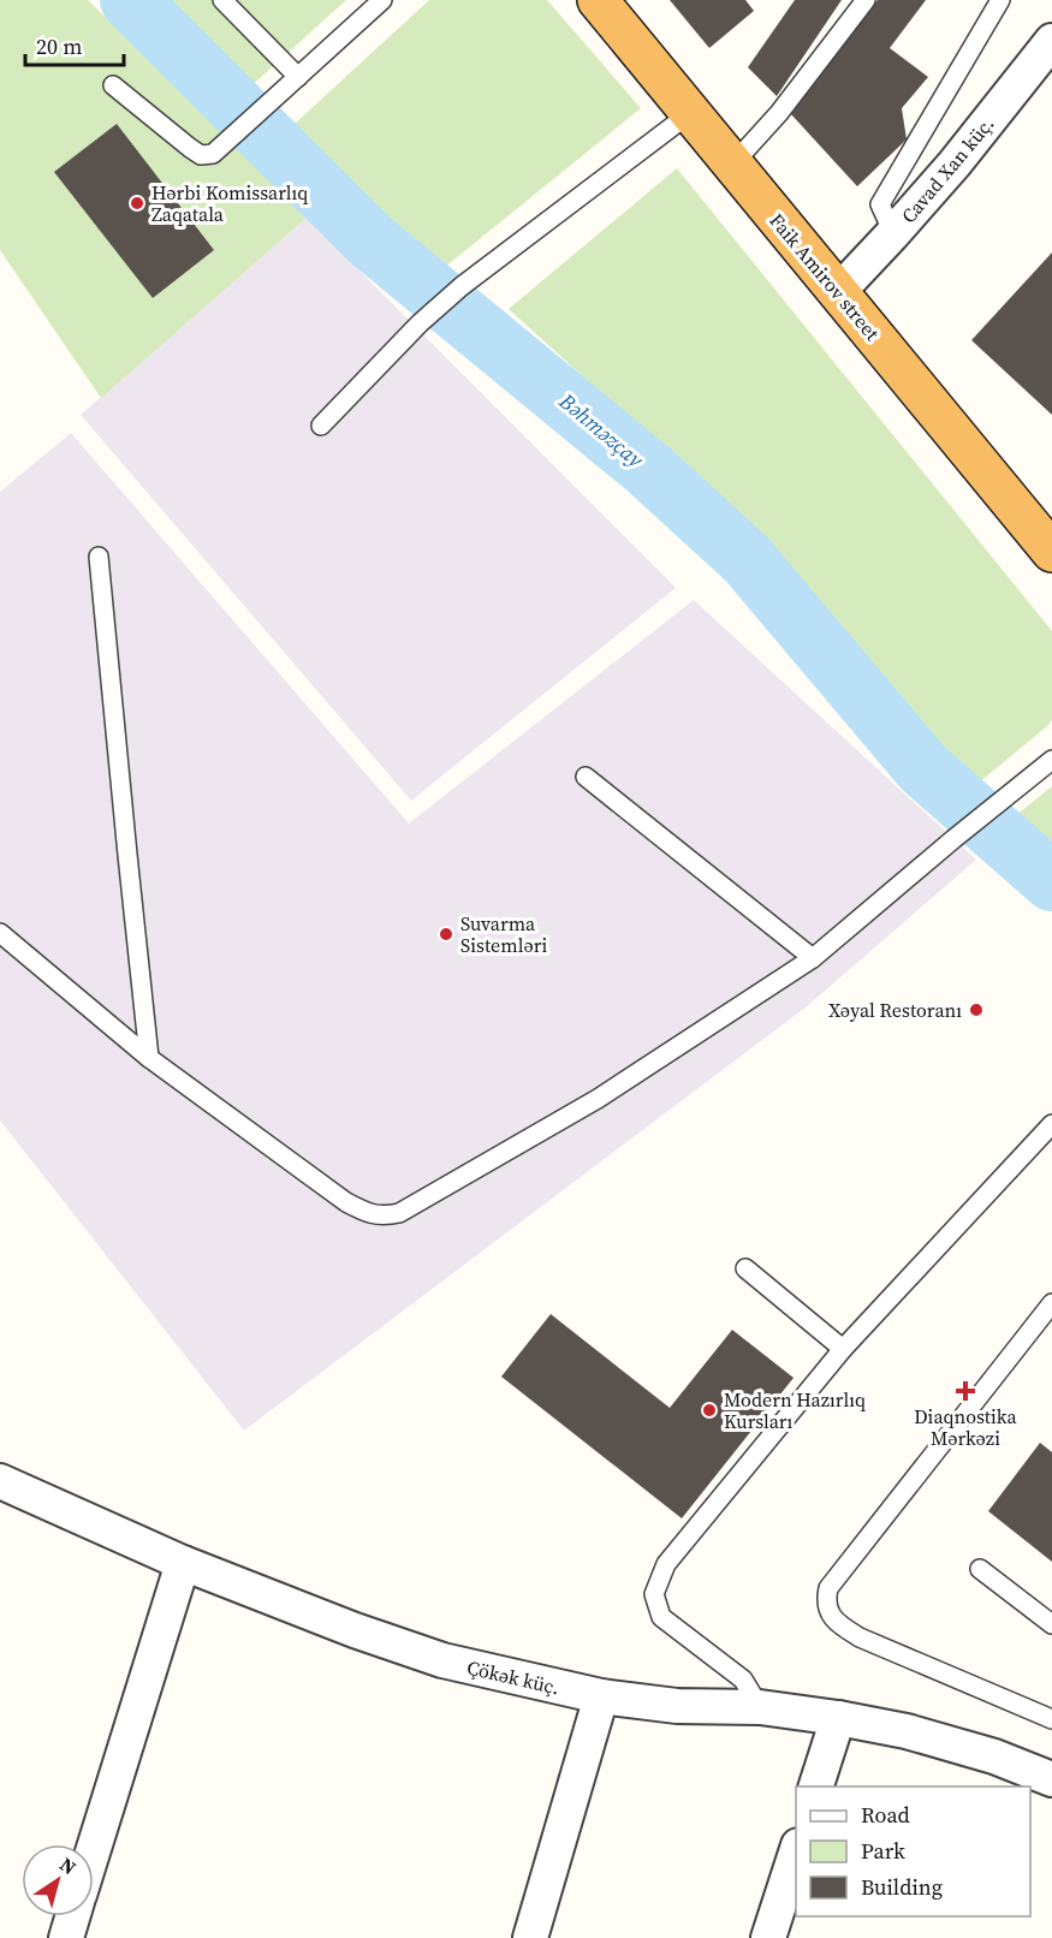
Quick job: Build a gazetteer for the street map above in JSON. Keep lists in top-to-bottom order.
{
  "streets": {
    "highway": ["Faik Amirov street"],
    "street": ["Cavad Xan küç.", "Çökək küç."]
  },
  "crossings": [
    ["Cavad Xan küç.", "Faik Amirov street"]
  ],
  "water": ["Bəhməzçay"],
  "places": {
    "other": [
      "Hərbi Komissarlıq Zaqatala",
      "Suvarma Sistemləri",
      "Xəyal Restoranı",
      "Modern Hazırlıq Kursları"
    ],
    "health": ["Diaqnostika Mərkəzi"]
  },
  "legend": ["Road", "Park", "Building"],
  "scale_bar": "20 m",
  "north": "top right"
}
